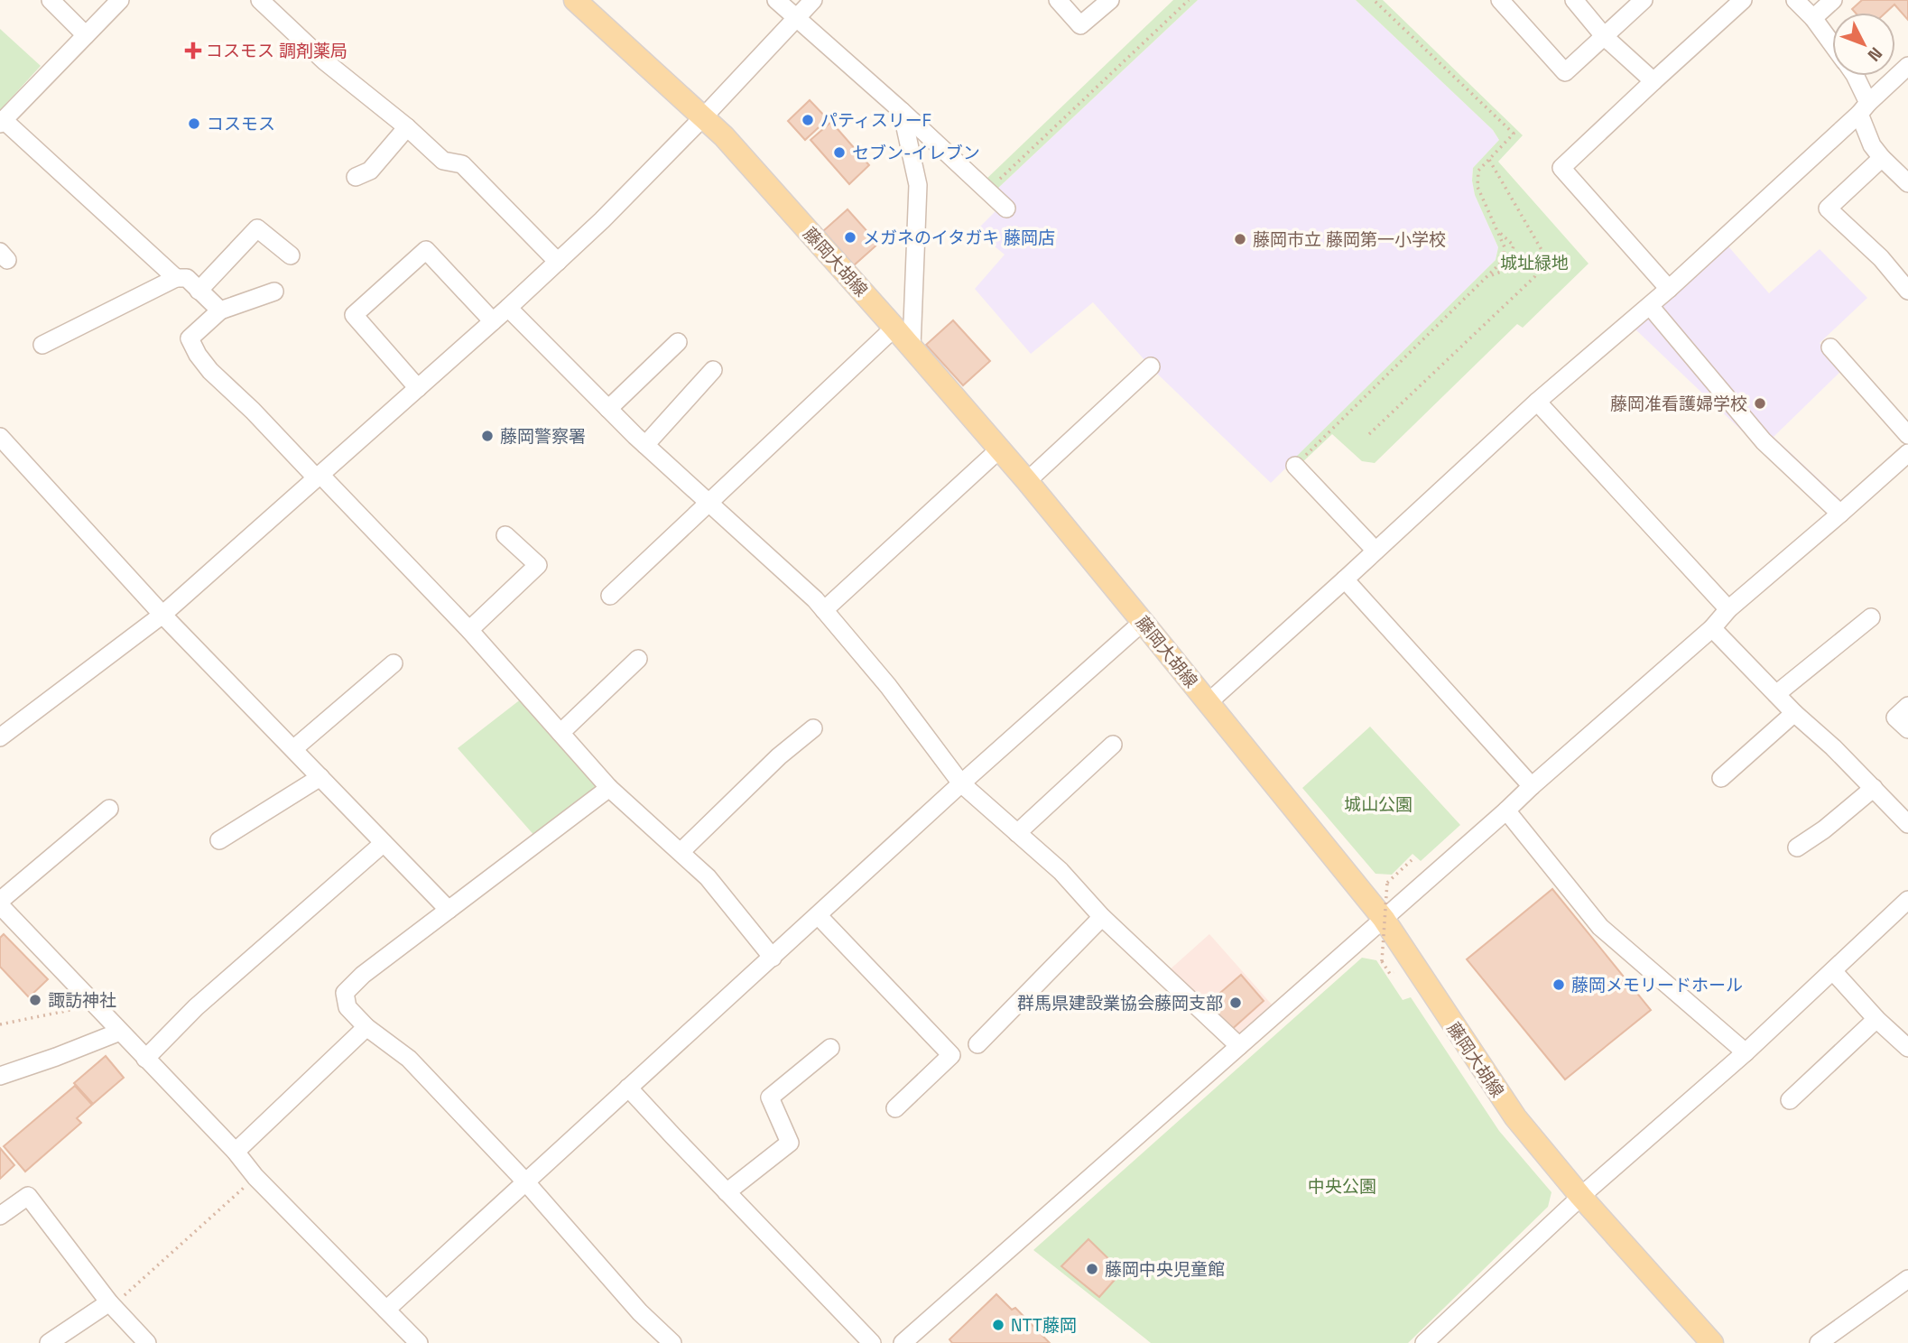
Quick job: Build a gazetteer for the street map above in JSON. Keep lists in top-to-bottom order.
{
  "streets": {
    "main road": ["藤岡大胡線"]
  },
  "parks": ["城址緑地", "城山公園", "中央公園"],
  "places": {
    "health": ["コスモス 調剤薬局"],
    "other": [
      "パティスリーF",
      "コスモス",
      "セブン-イレブン",
      "メガネのイタガキ 藤岡店",
      "藤岡市立 藤岡第一小学校",
      "藤岡准看護婦学校",
      "藤岡警察署",
      "藤岡メモリードホール",
      "諏訪神社",
      "群馬県建設業協会藤岡支部",
      "藤岡中央児童館",
      "NTT藤岡"
    ]
  },
  "north": "bottom right"
}
